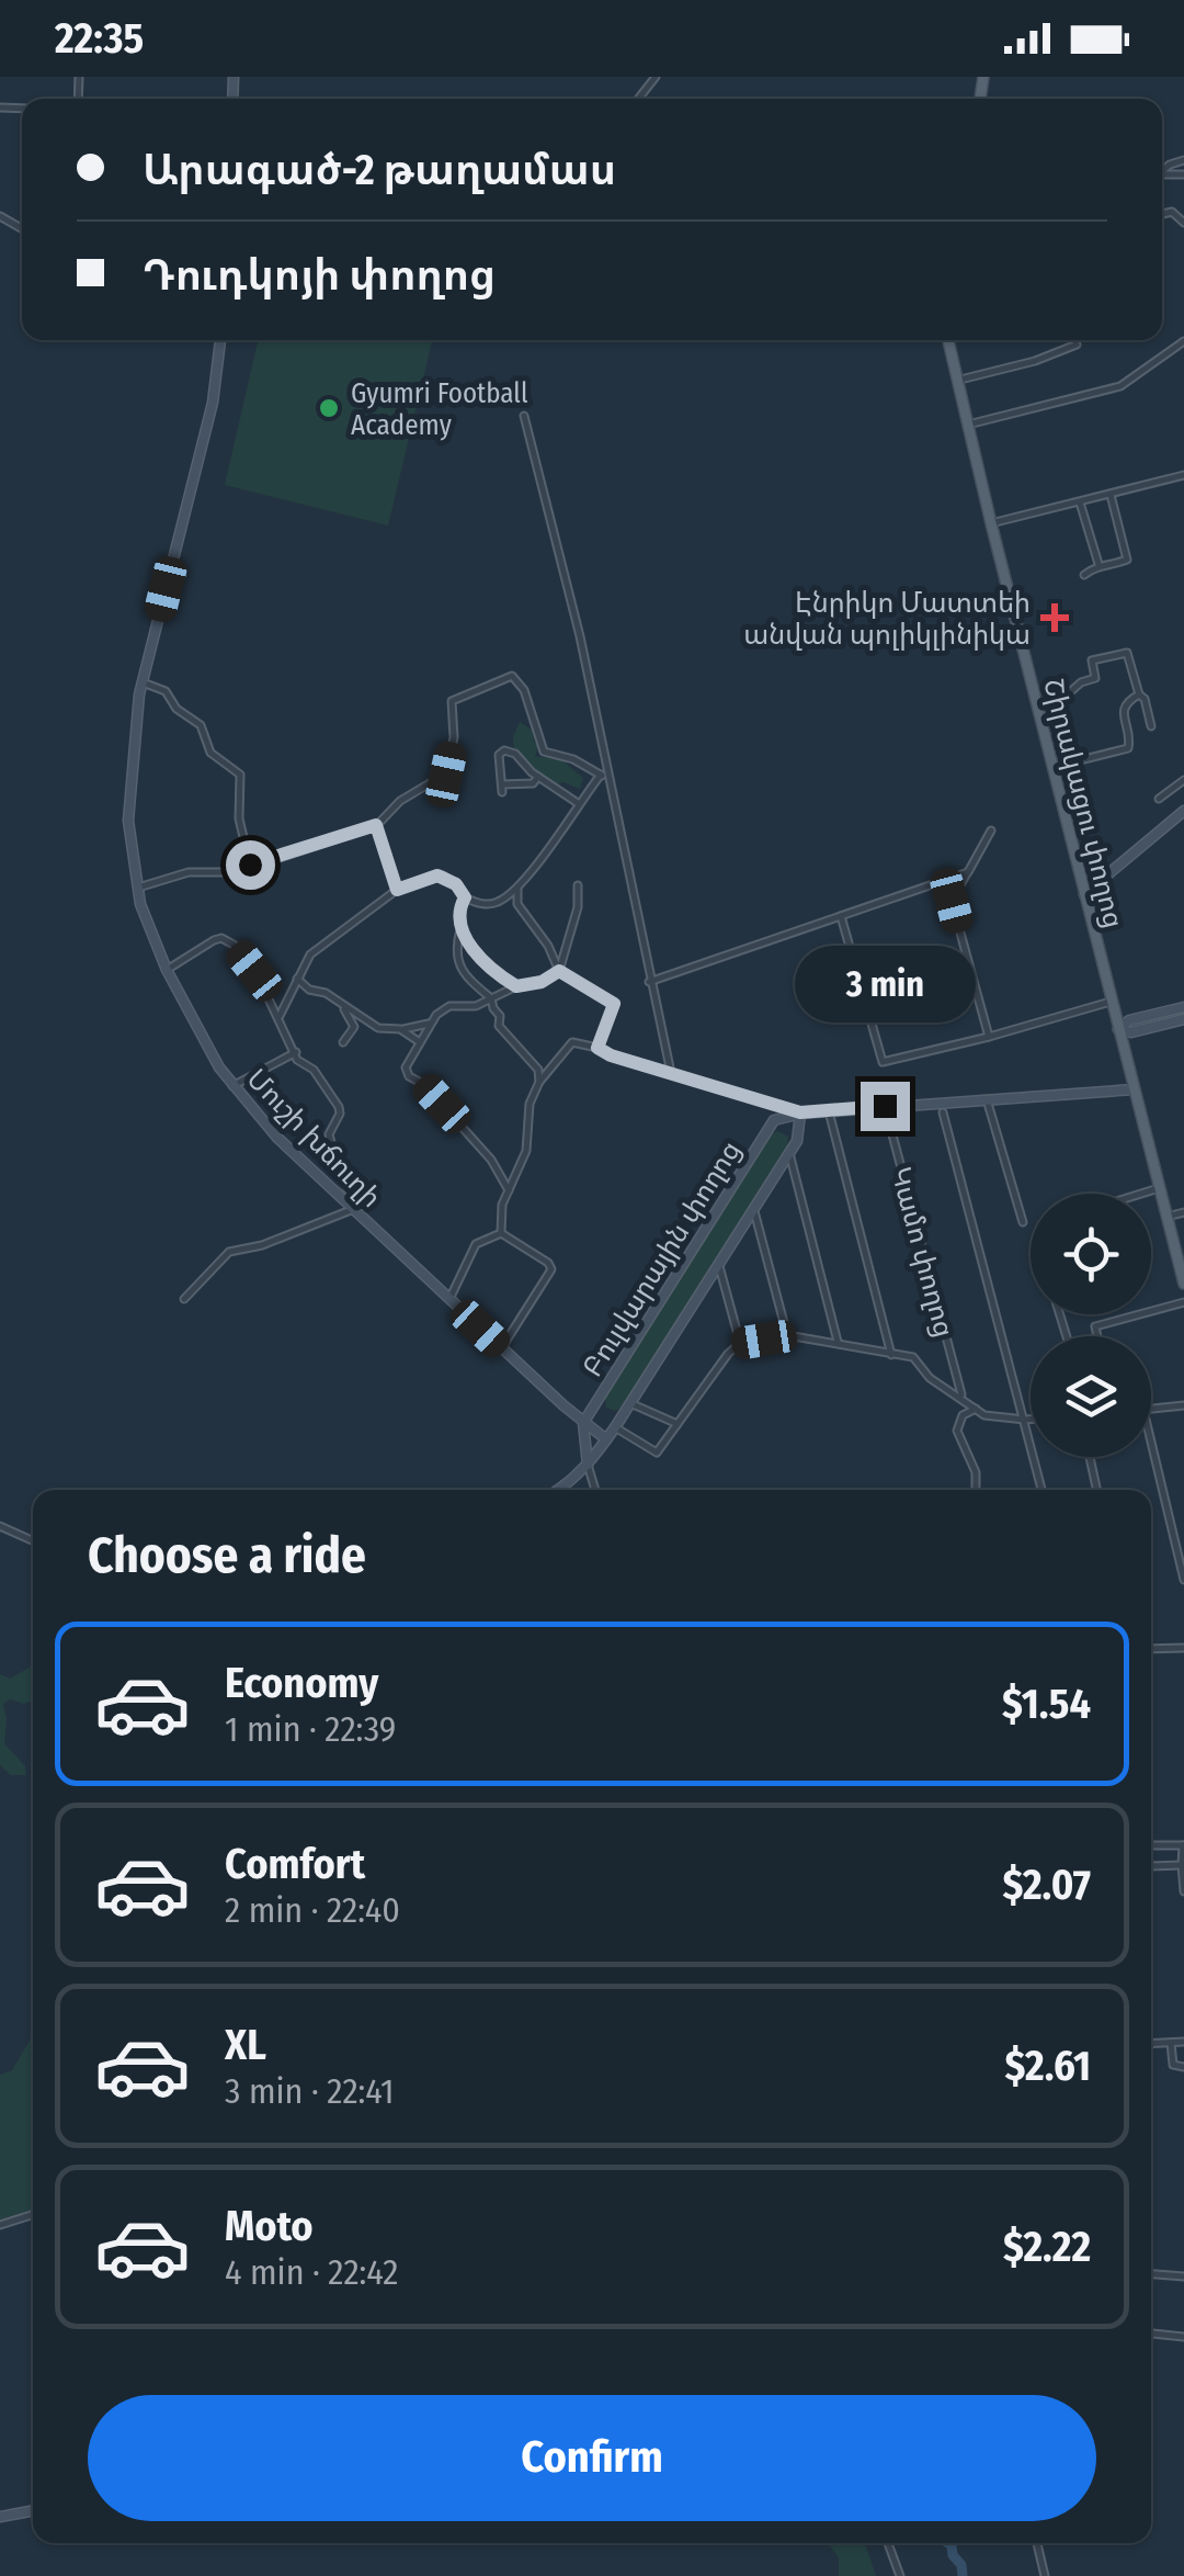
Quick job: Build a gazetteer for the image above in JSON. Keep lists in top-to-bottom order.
{
  "streets": {
    "main road": ["Շիրակացու փողոց"],
    "street": ["Մուշի խճուղի", "Կամո փողոց", "Բուլվարային փողոց"]
  },
  "crossings": [
    ["Մուշի խճուղի", "Բուլվարային փողոց"]
  ],
  "places": {
    "other": ["Gyumri Football Academy"],
    "health": ["Էնրիկո Մատտեի անվան պոլիկլինիկա"]
  },
  "page": {
    "status": "22:35",
    "banner": ["Արագած-2 թաղամաս", "Դուդկոյի փողոց"],
    "bubble": "3 min",
    "heading": "Choose a ride",
    "list": [
      {
        "name": "Economy",
        "note": "1 min · 22:39",
        "value": "$1.54"
      },
      {
        "name": "Comfort",
        "note": "2 min · 22:40",
        "value": "$2.07"
      },
      {
        "name": "XL",
        "note": "3 min · 22:41",
        "value": "$2.61"
      },
      {
        "name": "Moto",
        "note": "4 min · 22:42",
        "value": "$2.22"
      }
    ],
    "buttons": "Confirm"
  }
}
